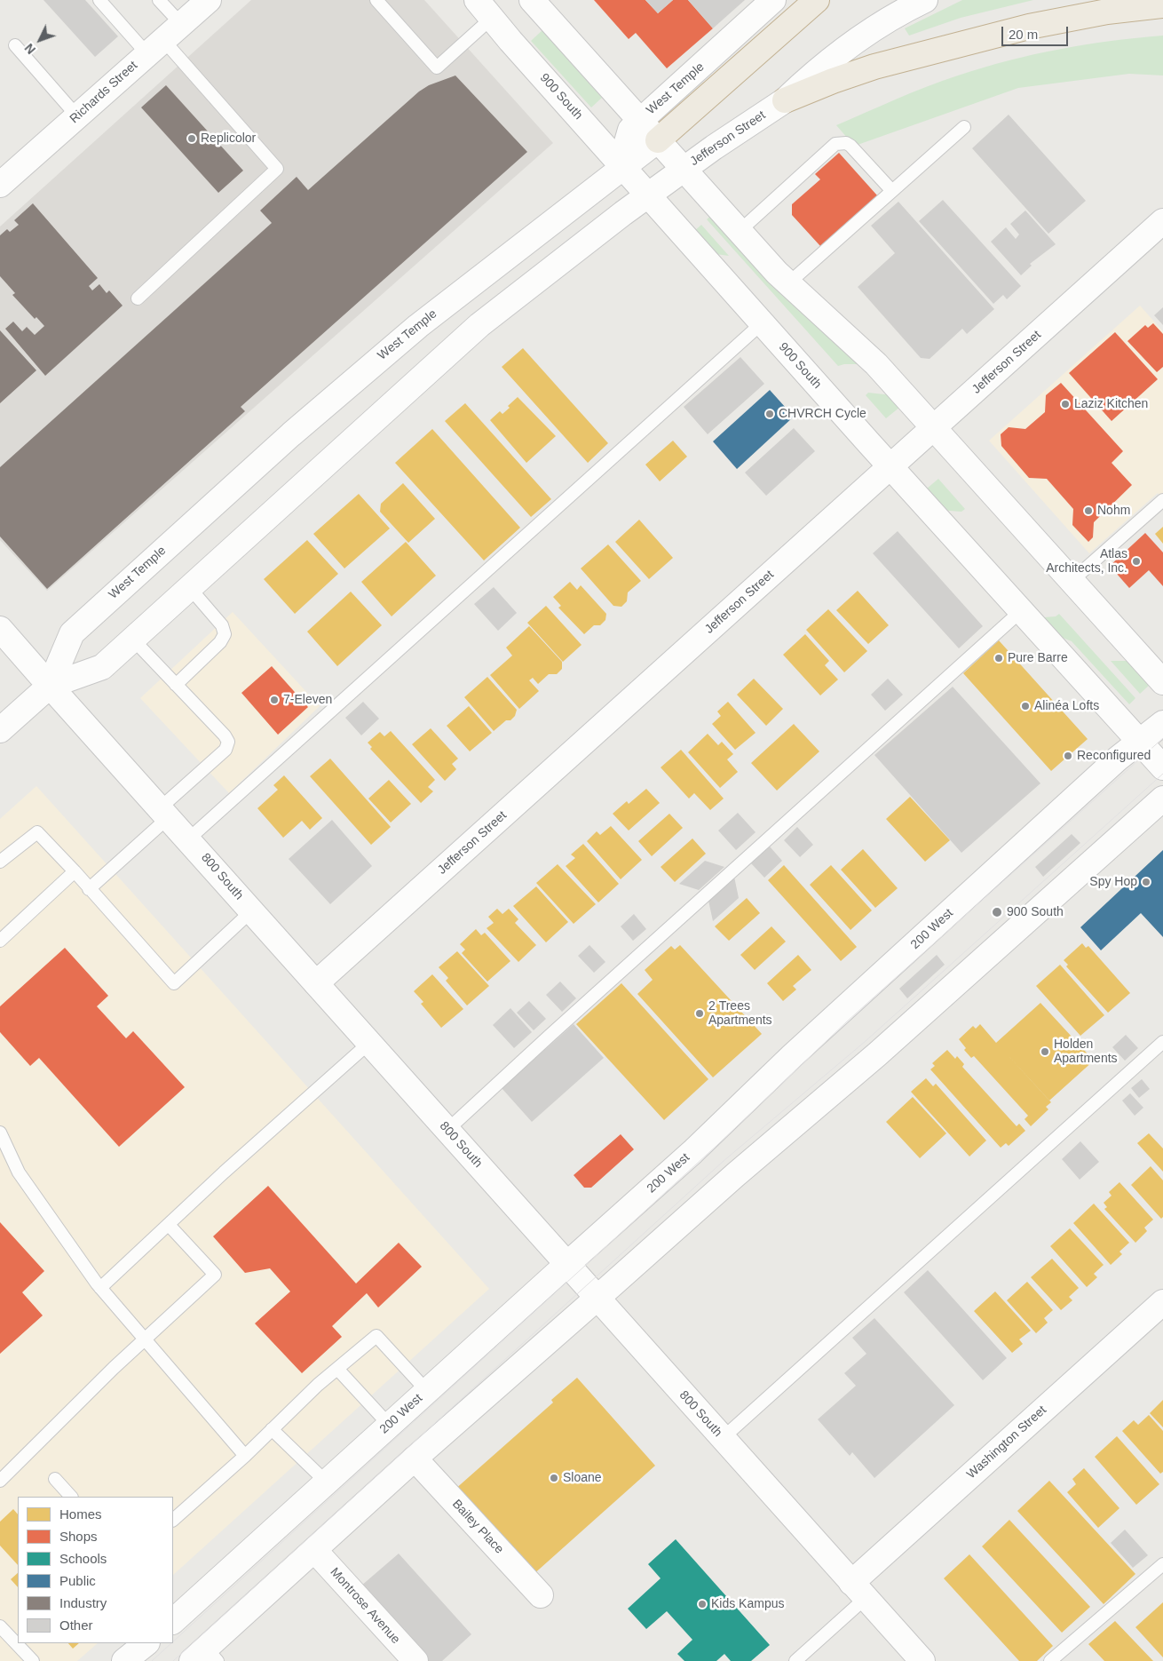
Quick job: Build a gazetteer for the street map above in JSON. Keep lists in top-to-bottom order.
{
  "streets": {
    "street": [
      "West Temple",
      "Richards Street",
      "900 South",
      "Jefferson Street",
      "800 South",
      "200 West",
      "Washington Street",
      "Bailey Place",
      "Montrose Avenue"
    ]
  },
  "crossings": [
    ["West Temple", "900 South"],
    ["West Temple", "Jefferson Street"],
    ["West Temple", "800 South"],
    ["900 South", "Jefferson Street"],
    ["900 South", "200 West"],
    ["Jefferson Street", "800 South"],
    ["800 South", "200 West"],
    ["800 South", "Washington Street"]
  ],
  "places": [
    "Replicolor",
    "Laziz Kitchen",
    "CHVRCH Cycle",
    "Nohm",
    "Atlas Architects, Inc.",
    "Pure Barre",
    "7-Eleven",
    "Alinéa Lofts",
    "Reconfigured",
    "Spy Hop",
    "900 South",
    "2 Trees Apartments",
    "Holden Apartments",
    "Sloane",
    "Kids Kampus"
  ],
  "legend": [
    "Homes",
    "Shops",
    "Schools",
    "Public",
    "Industry",
    "Other"
  ],
  "scale_bar": "20 m",
  "north": "bottom left"
}
